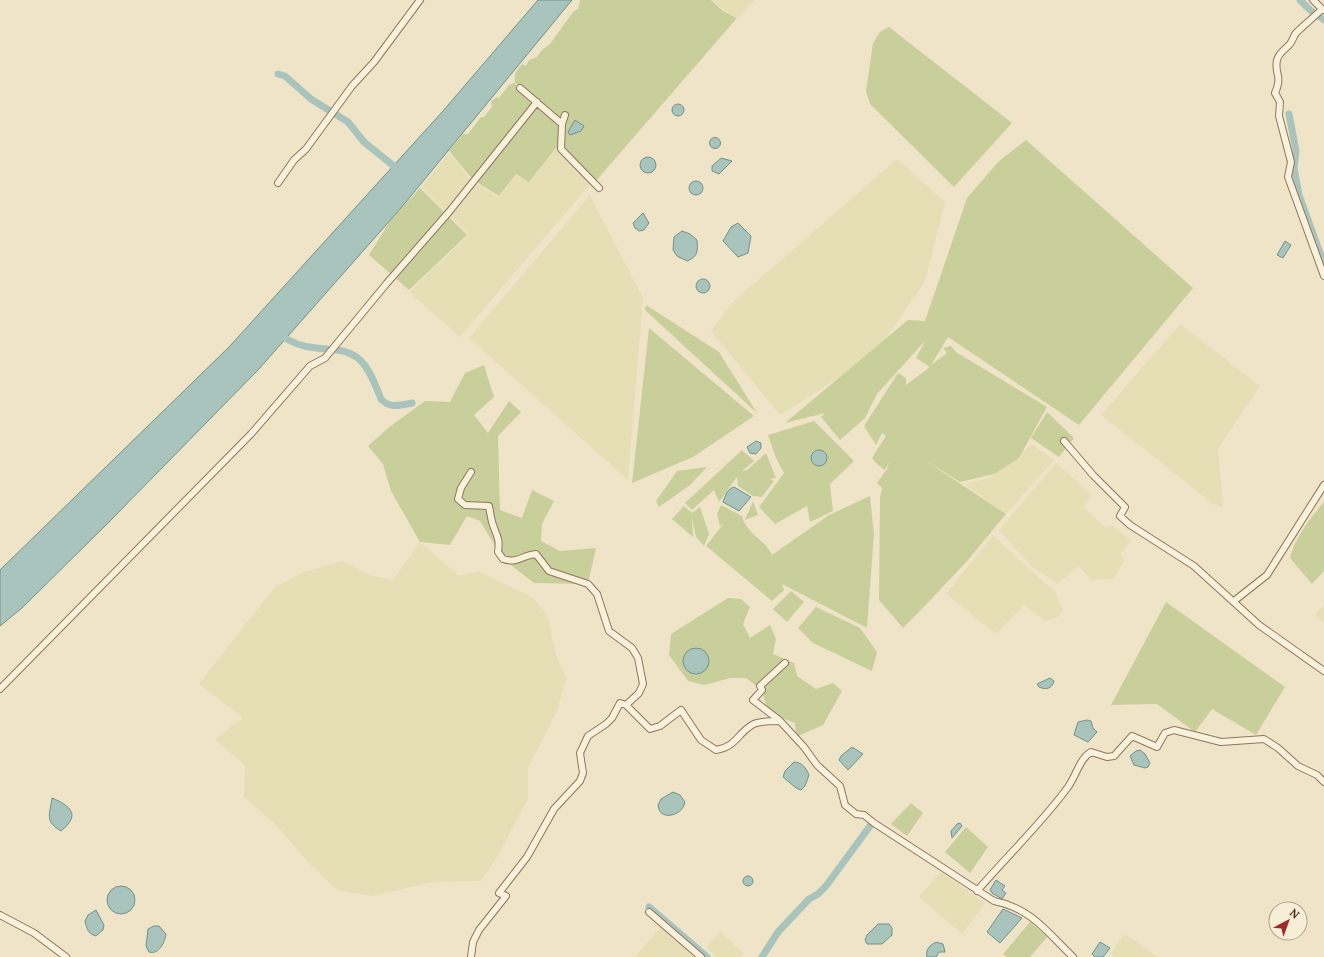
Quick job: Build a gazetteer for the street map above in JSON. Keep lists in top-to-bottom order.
{
  "north": "top right"
}
